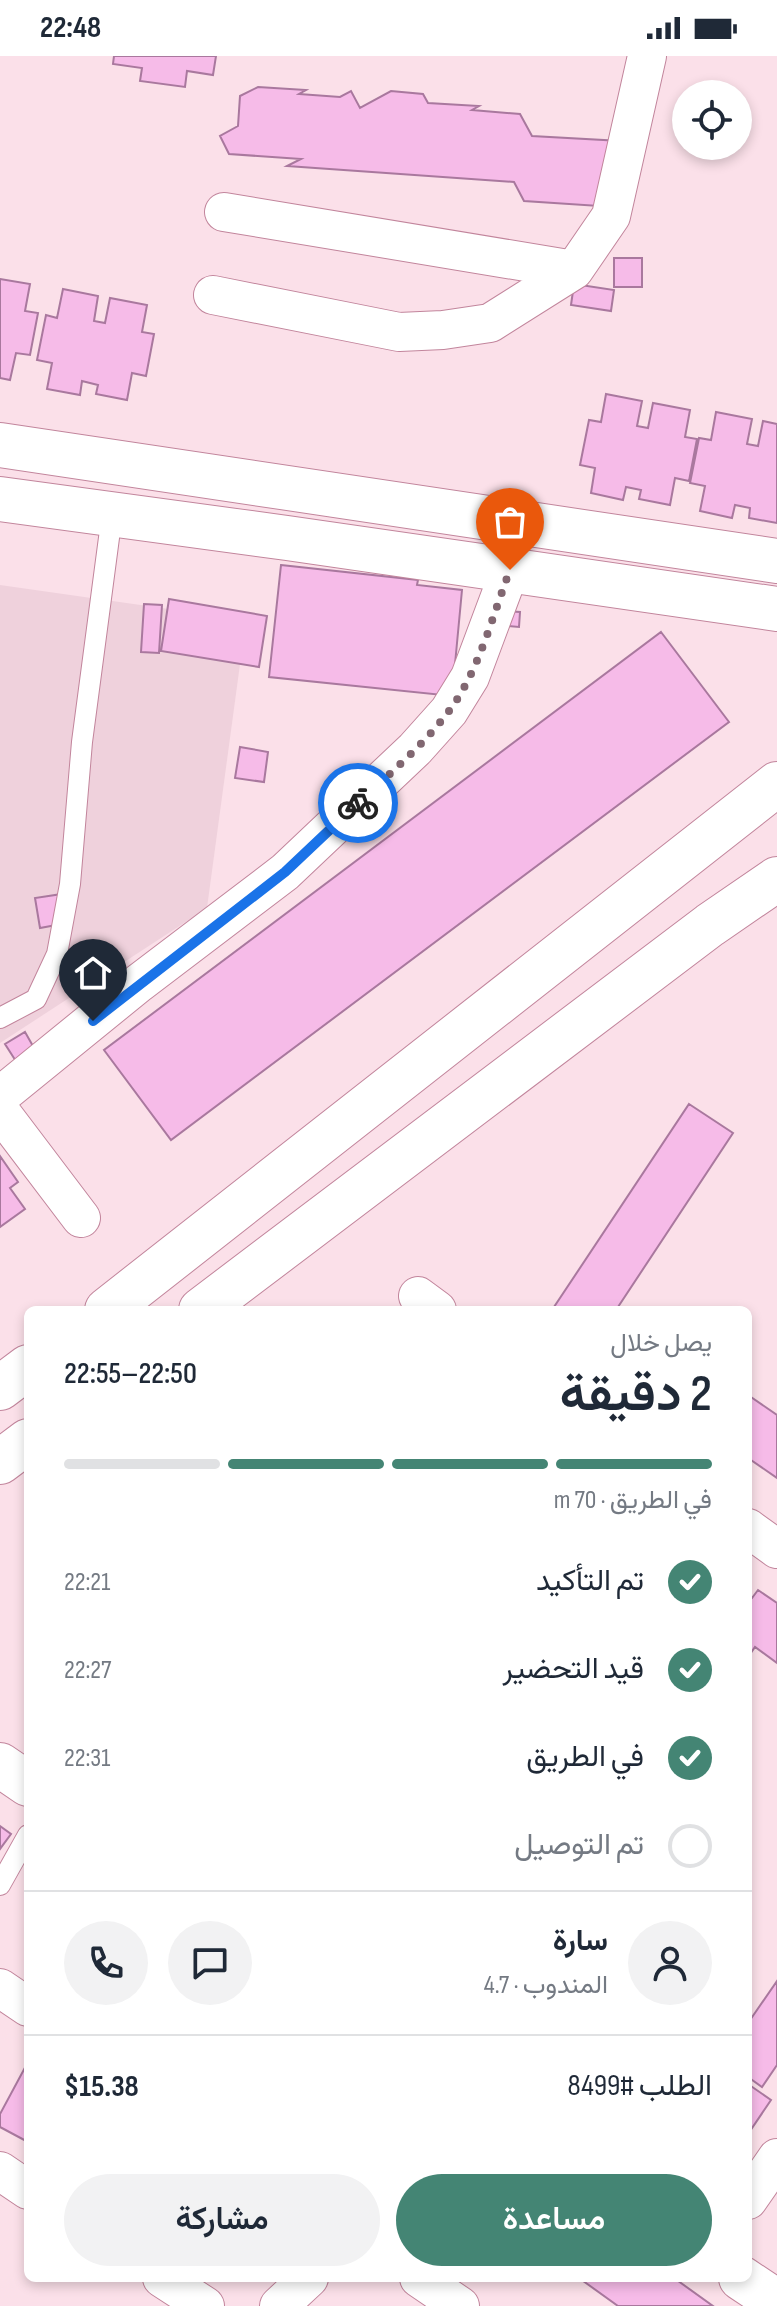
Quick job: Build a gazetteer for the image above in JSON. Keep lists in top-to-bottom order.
{
  "page": {
    "status": "22:48",
    "heading": ["2 دقيقة", "يصل خلال", "22:50–22:55"],
    "panel": [
      "سارة",
      "المندوب · 4.7",
      "الطلب #8499",
      "$15.38"
    ],
    "bar": "في الطريق · 70 m",
    "list": [
      ["تم التأكيد", "22:21"],
      ["قيد التحضير", "22:27"],
      ["في الطريق", "22:31"],
      "تم التوصيل"
    ],
    "buttons": ["مساعدة", "مشاركة"]
  }
}
